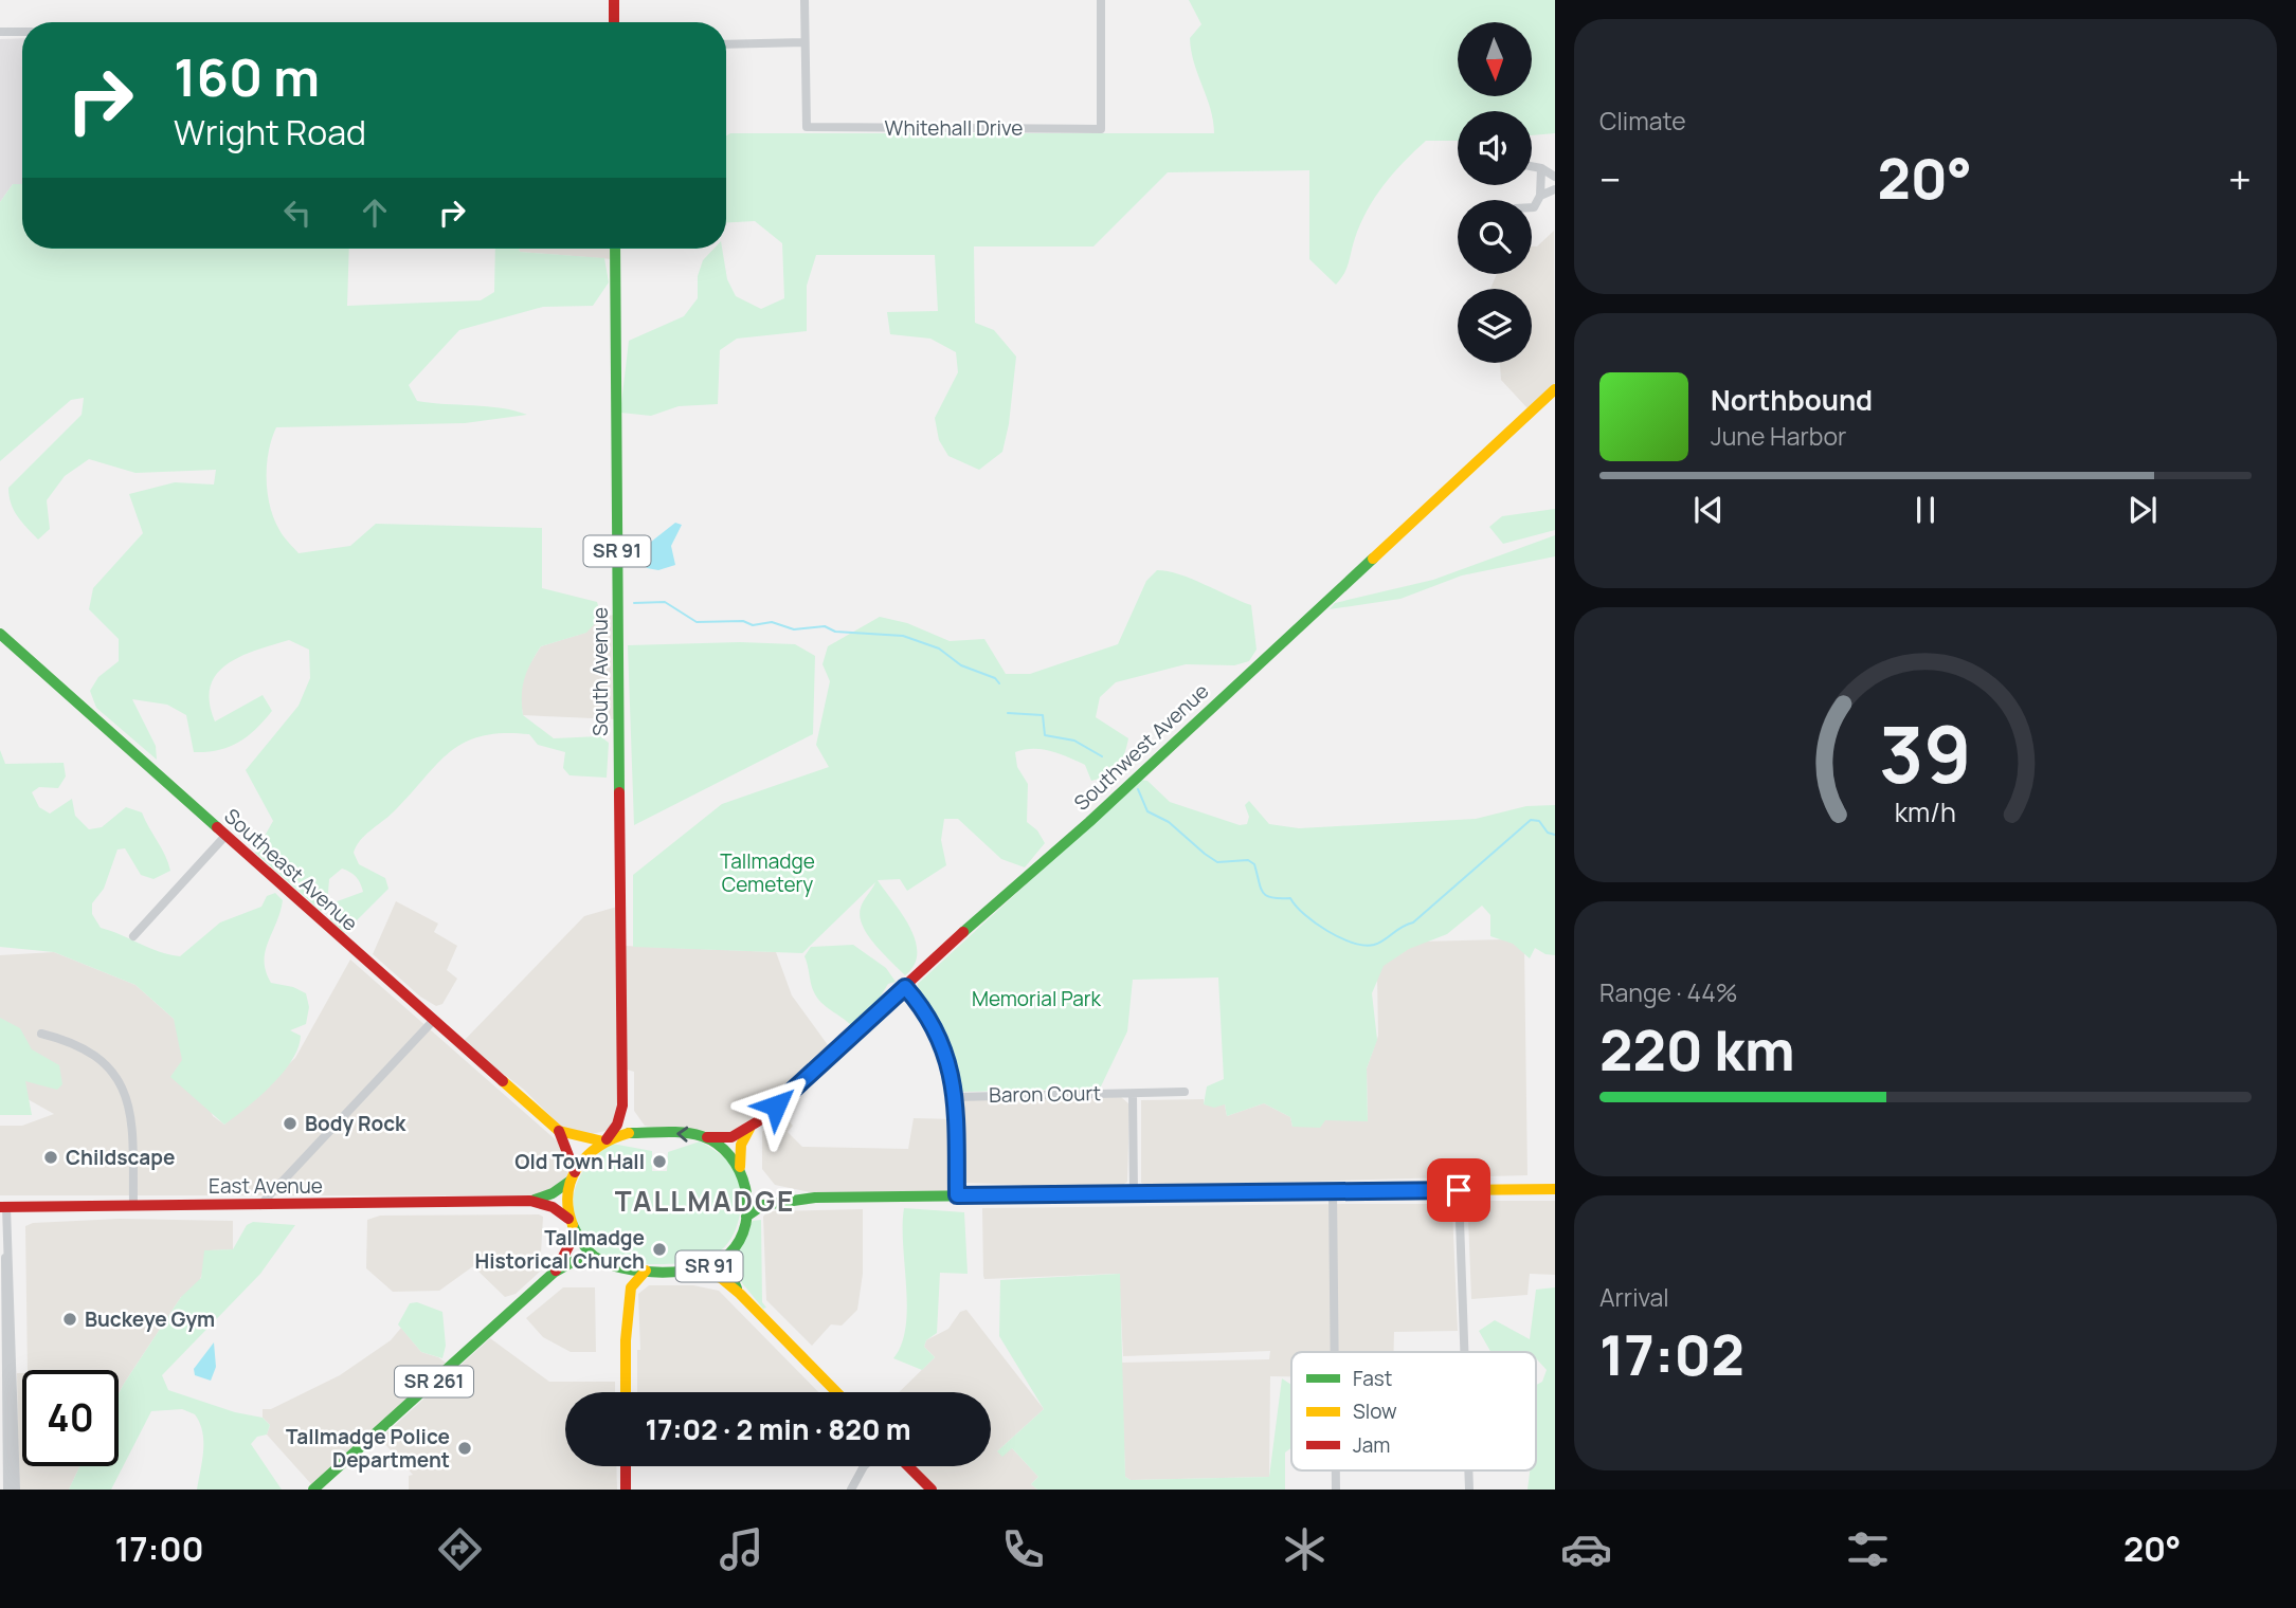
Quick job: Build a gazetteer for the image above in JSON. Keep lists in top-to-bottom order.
{
  "streets": {
    "main road": [
      "SR 91",
      "South Avenue",
      "Southwest Avenue",
      "Southeast Avenue",
      "East Avenue",
      "SR 261"
    ],
    "street": ["Whitehall Drive", "Baron Court"]
  },
  "crossings": [
    ["SR 91", "South Avenue"],
    ["SR 91", "Southwest Avenue"],
    ["SR 91", "Southeast Avenue"],
    ["SR 91", "East Avenue"],
    ["SR 91", "SR 261"],
    ["South Avenue", "Southwest Avenue"],
    ["South Avenue", "Southeast Avenue"],
    ["South Avenue", "East Avenue"],
    ["South Avenue", "SR 261"],
    ["Southwest Avenue", "Southeast Avenue"],
    ["Southwest Avenue", "East Avenue"],
    ["Southwest Avenue", "SR 261"],
    ["Southeast Avenue", "East Avenue"],
    ["Southeast Avenue", "SR 261"],
    ["East Avenue", "SR 261"]
  ],
  "districts": ["TALLMADGE"],
  "parks": ["Tallmadge Cemetery", "Memorial Park"],
  "places": [
    "Body Rock",
    "Childscape",
    "Old Town Hall",
    "Tallmadge Historical Church",
    "Buckeye Gym",
    "Tallmadge Police Department"
  ],
  "legend": ["Fast", "Slow", "Jam"],
  "north": "bottom",
  "page": {
    "tile": [
      "Climate",
      ["Range · 44%", "220 km"],
      ["Arrival", "17:02"]
    ],
    "turn": ["160 m", "Wright Road"],
    "heat": ["−", "20°", "+"],
    "song": ["Northbound", "June Harbor"],
    "limit": "40",
    "trip": "17:02 · 2 min · 820 m",
    "tabs": ["17:00", "20°"],
    "gauge": ["39", "km/h"]
  }
}
